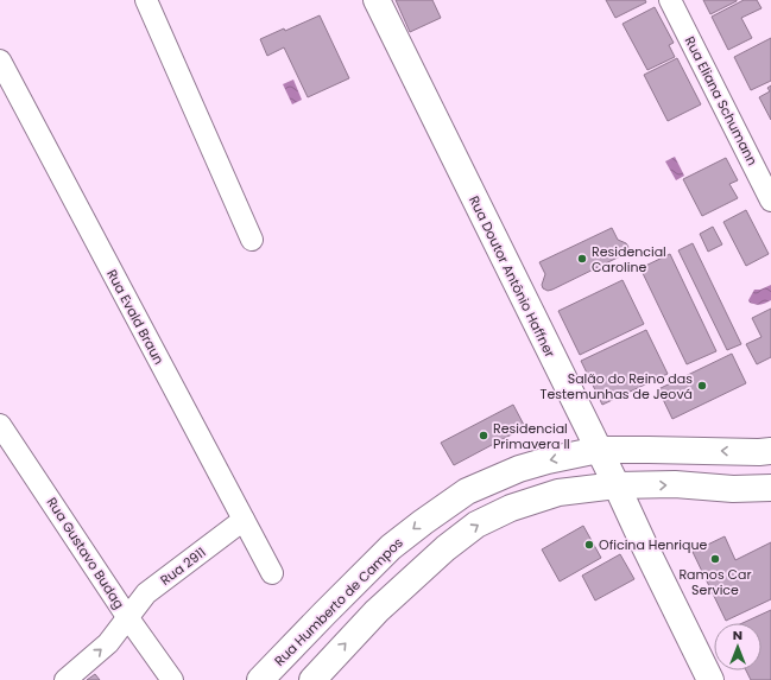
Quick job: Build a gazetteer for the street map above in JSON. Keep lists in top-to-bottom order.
{
  "streets": {
    "main road": ["Rua Doutor Antônio Haffner", "Rua Humberto de Campos"],
    "street": [
      "Rua Eliana Schumann",
      "Rua Evald Braun",
      "Rua Gustavo Budag",
      "Rua 2911"
    ]
  },
  "crossings": [
    ["Rua Doutor Antônio Haffner", "Rua Humberto de Campos"],
    ["Rua Evald Braun", "Rua 2911"],
    ["Rua Gustavo Budag", "Rua 2911"]
  ],
  "one_way": ["Rua 2911"],
  "places": [
    "Residencial Caroline",
    "Salão do Reino das Testemunhas de Jeová",
    "Residencial Primavera II",
    "Oficina Henrique",
    "Ramos Car Service"
  ],
  "north": "top"
}
